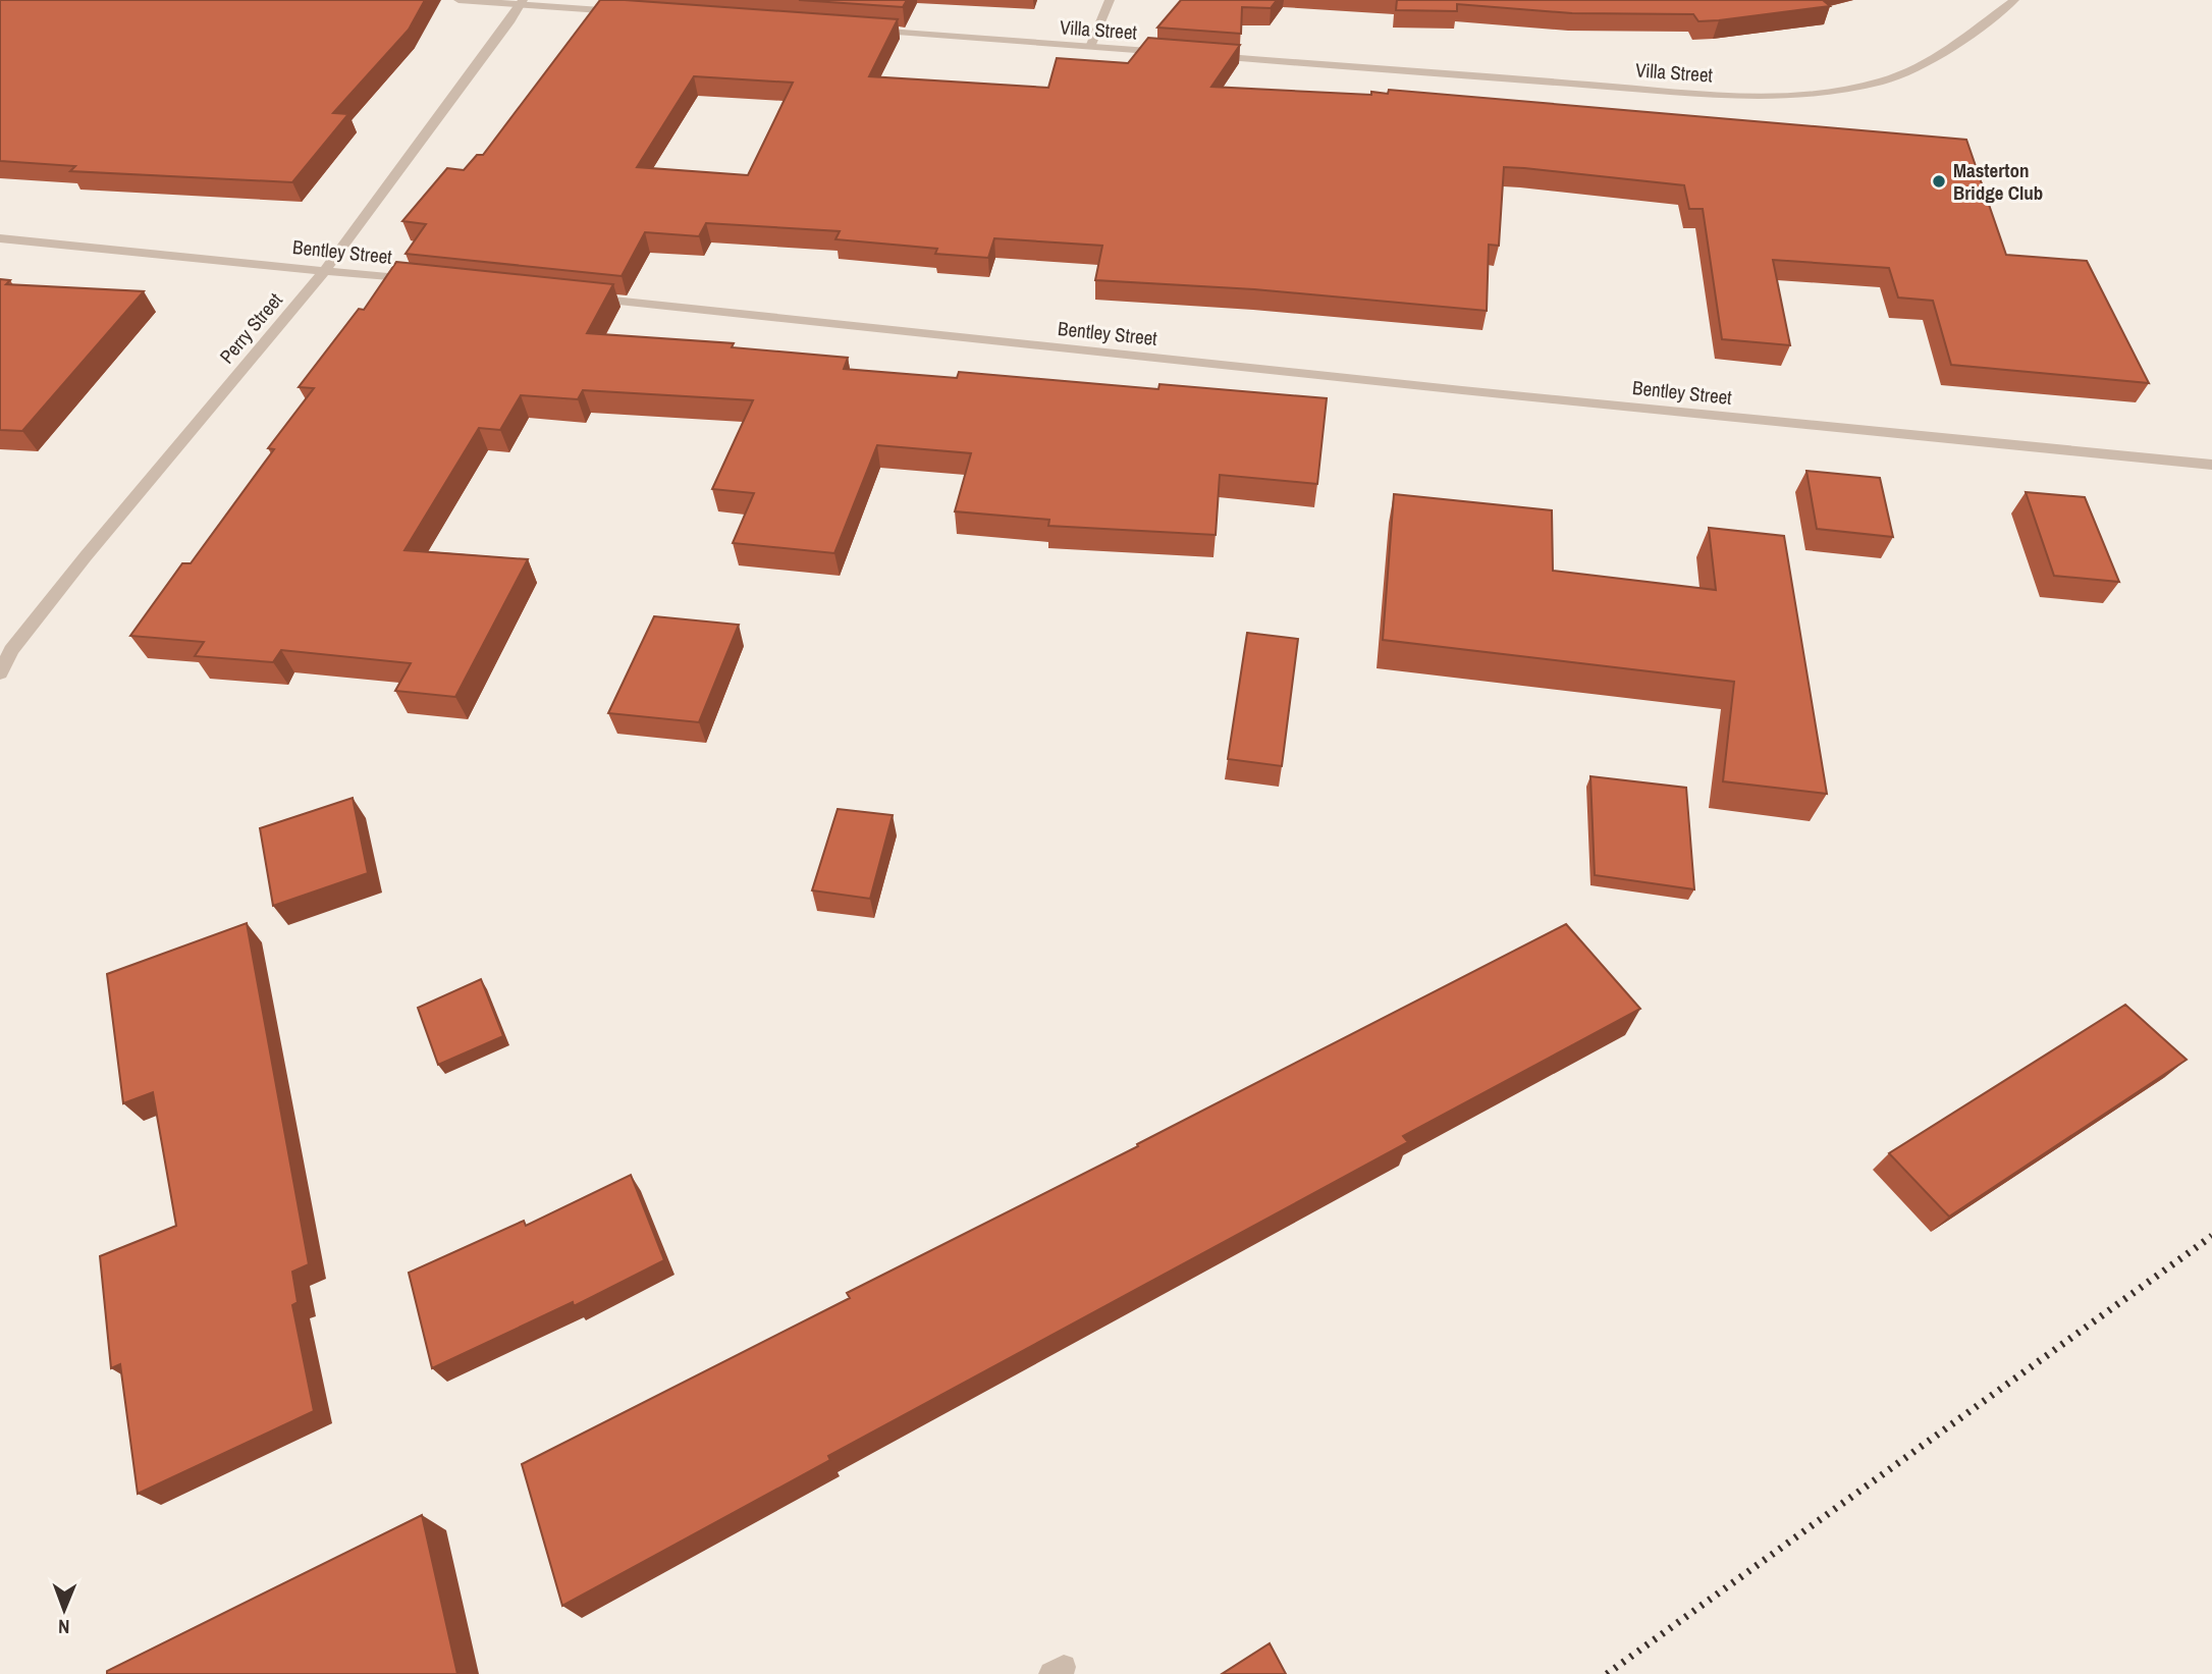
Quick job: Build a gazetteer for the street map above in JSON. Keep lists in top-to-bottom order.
{
  "streets": {
    "street": ["Villa Street", "Bentley Street", "Perry Street"]
  },
  "crossings": [
    ["Bentley Street", "Perry Street"]
  ],
  "places": ["Masterton Bridge Club"],
  "north": "bottom"
}
